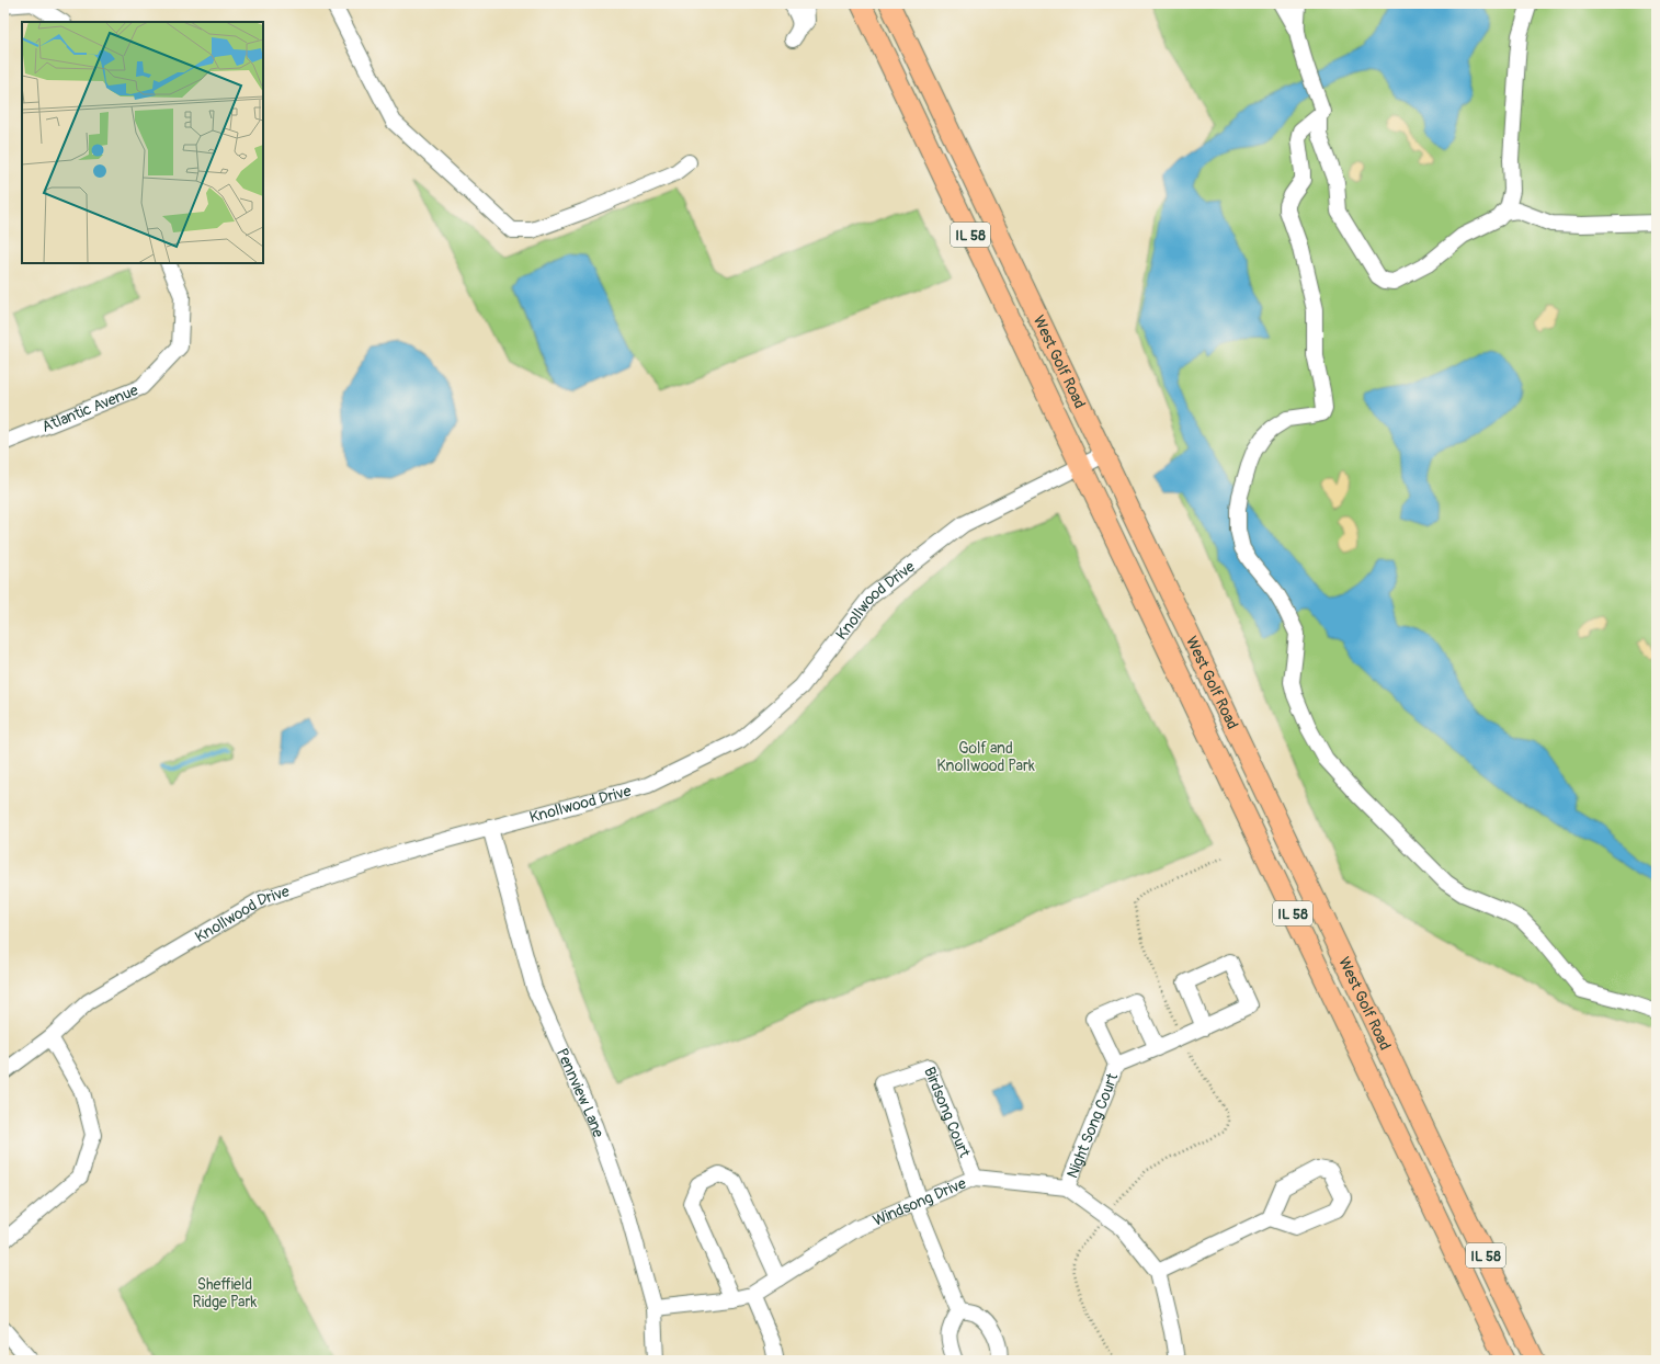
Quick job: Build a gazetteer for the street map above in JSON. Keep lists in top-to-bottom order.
{
  "streets": {
    "main road": ["IL 58", "West Golf Road"],
    "street": [
      "Atlantic Avenue",
      "Knollwood Drive",
      "Pennview Lane",
      "Birdsong Court",
      "Night Song Court",
      "Windsong Drive"
    ]
  },
  "crossings": [
    ["West Golf Road", "Knollwood Drive"],
    ["Knollwood Drive", "Pennview Lane"],
    ["Pennview Lane", "Windsong Drive"],
    ["Birdsong Court", "Windsong Drive"],
    ["Night Song Court", "Windsong Drive"]
  ],
  "parks": ["Golf and Knollwood Park", "Sheffield Ridge Park"]
}
